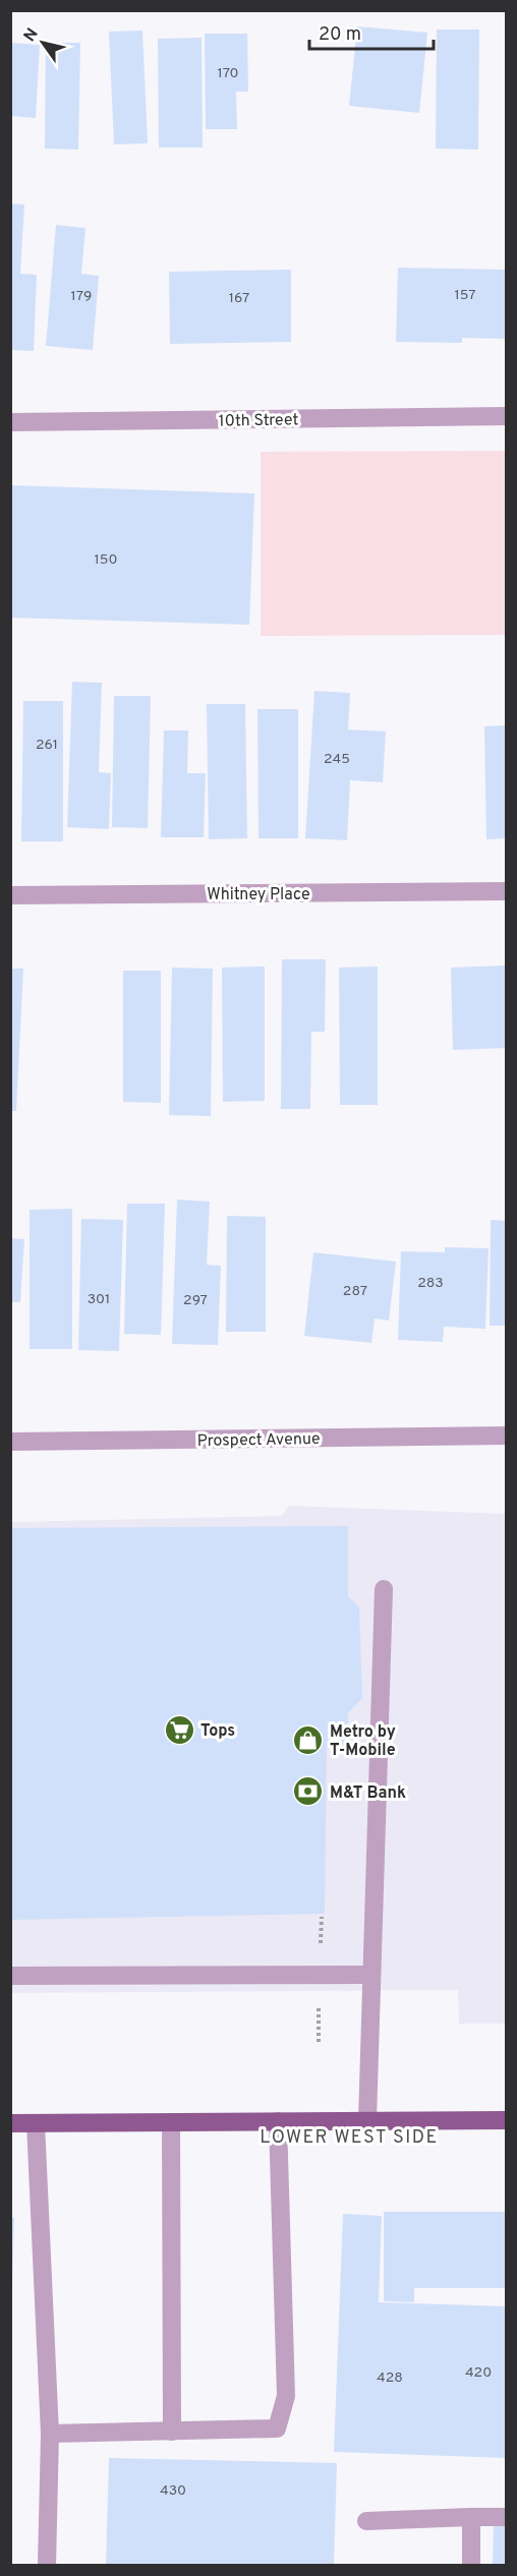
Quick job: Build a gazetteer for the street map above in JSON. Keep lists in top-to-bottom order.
{
  "streets": {
    "street": ["10th Street", "Whitney Place", "Prospect Avenue"]
  },
  "districts": ["LOWER WEST SIDE"],
  "places": {
    "supermarket": ["Tops"],
    "shop": ["Metro by T-Mobile"],
    "bank": ["M&T Bank"]
  },
  "house_numbers": [
    "170",
    "157",
    "179",
    "167",
    "150",
    "261",
    "245",
    "283",
    "287",
    "301",
    "297",
    "420",
    "428",
    "430"
  ],
  "scale_bar": "20 m",
  "north": "top left"
}
